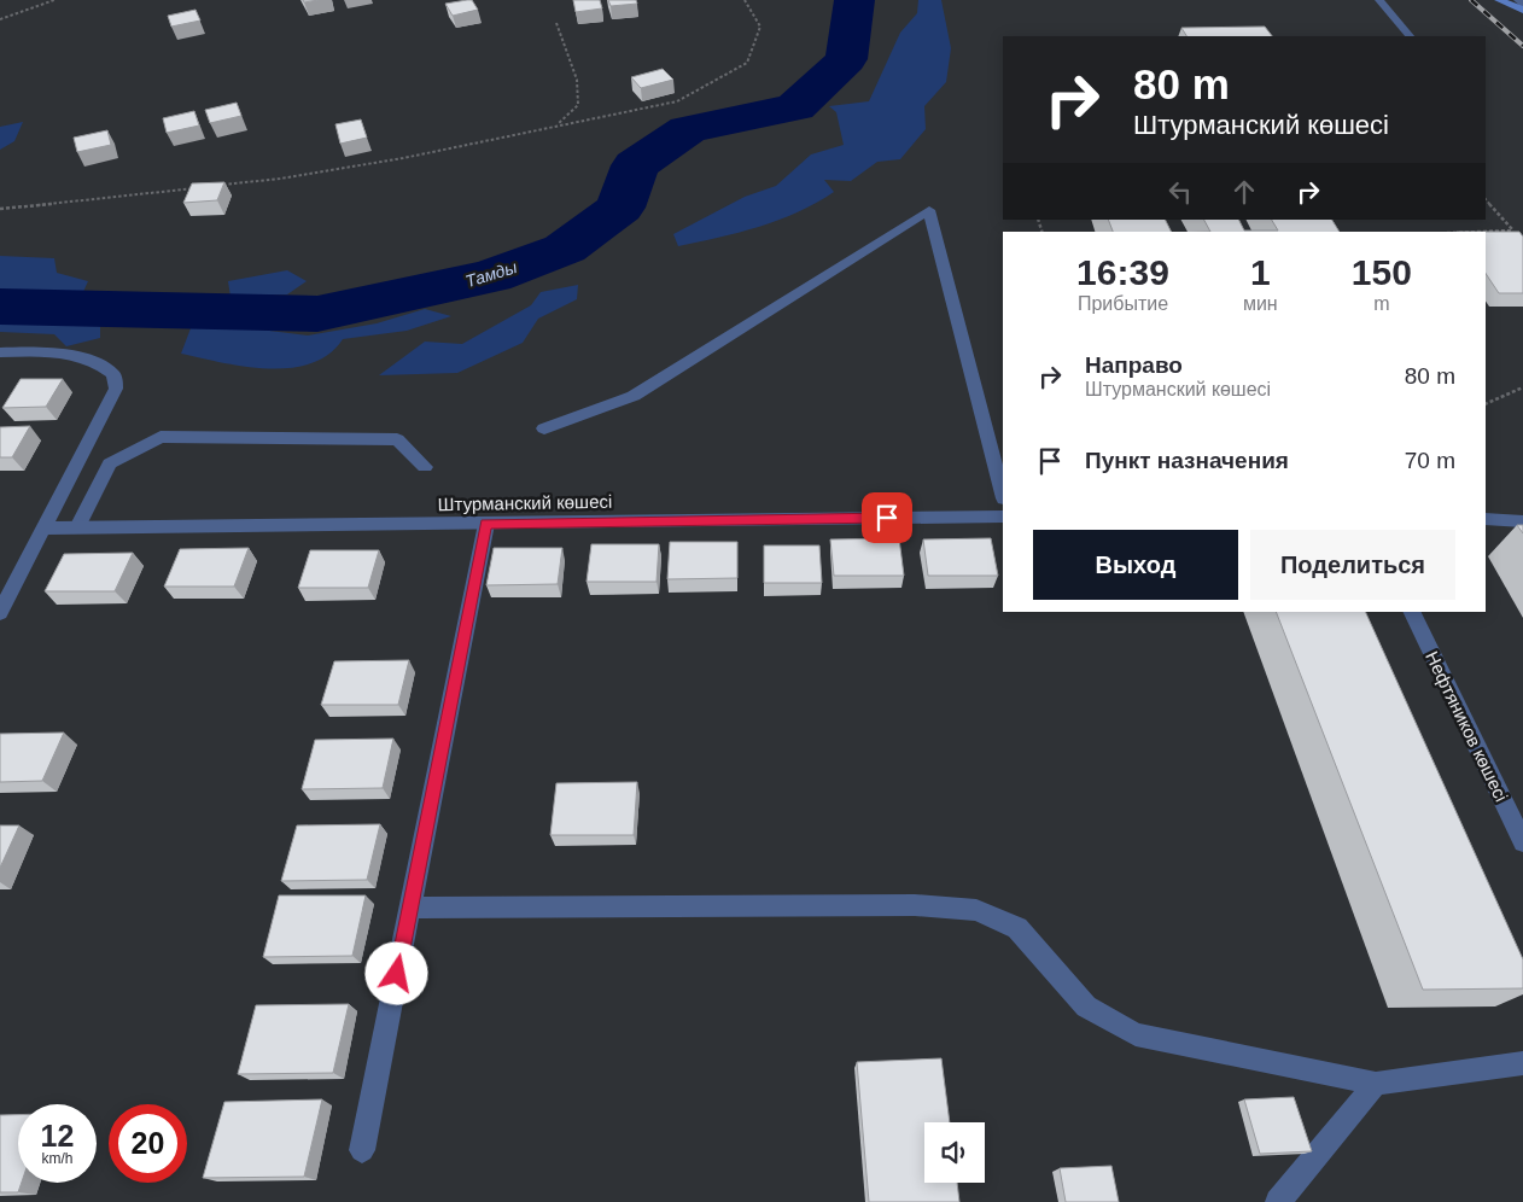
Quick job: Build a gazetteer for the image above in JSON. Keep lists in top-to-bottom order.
{
  "streets": {
    "street": ["Штурманский көшесі", "Нефтяников көшесі"]
  },
  "water": ["Тамды"],
  "page": {
    "turn": ["80 m", "Штурманский көшесі"],
    "eta": [
      "16:39",
      "Прибытие",
      "1",
      "мин",
      "150",
      "m"
    ],
    "list": [
      {
        "name": "Направо",
        "note": "Штурманский көшесі",
        "value": "80 m"
      },
      {
        "name": "Пункт назначения",
        "value": "70 m"
      }
    ],
    "buttons": ["Выход", "Поделиться"],
    "speed": "12 km/h",
    "limit": "20"
  }
}
